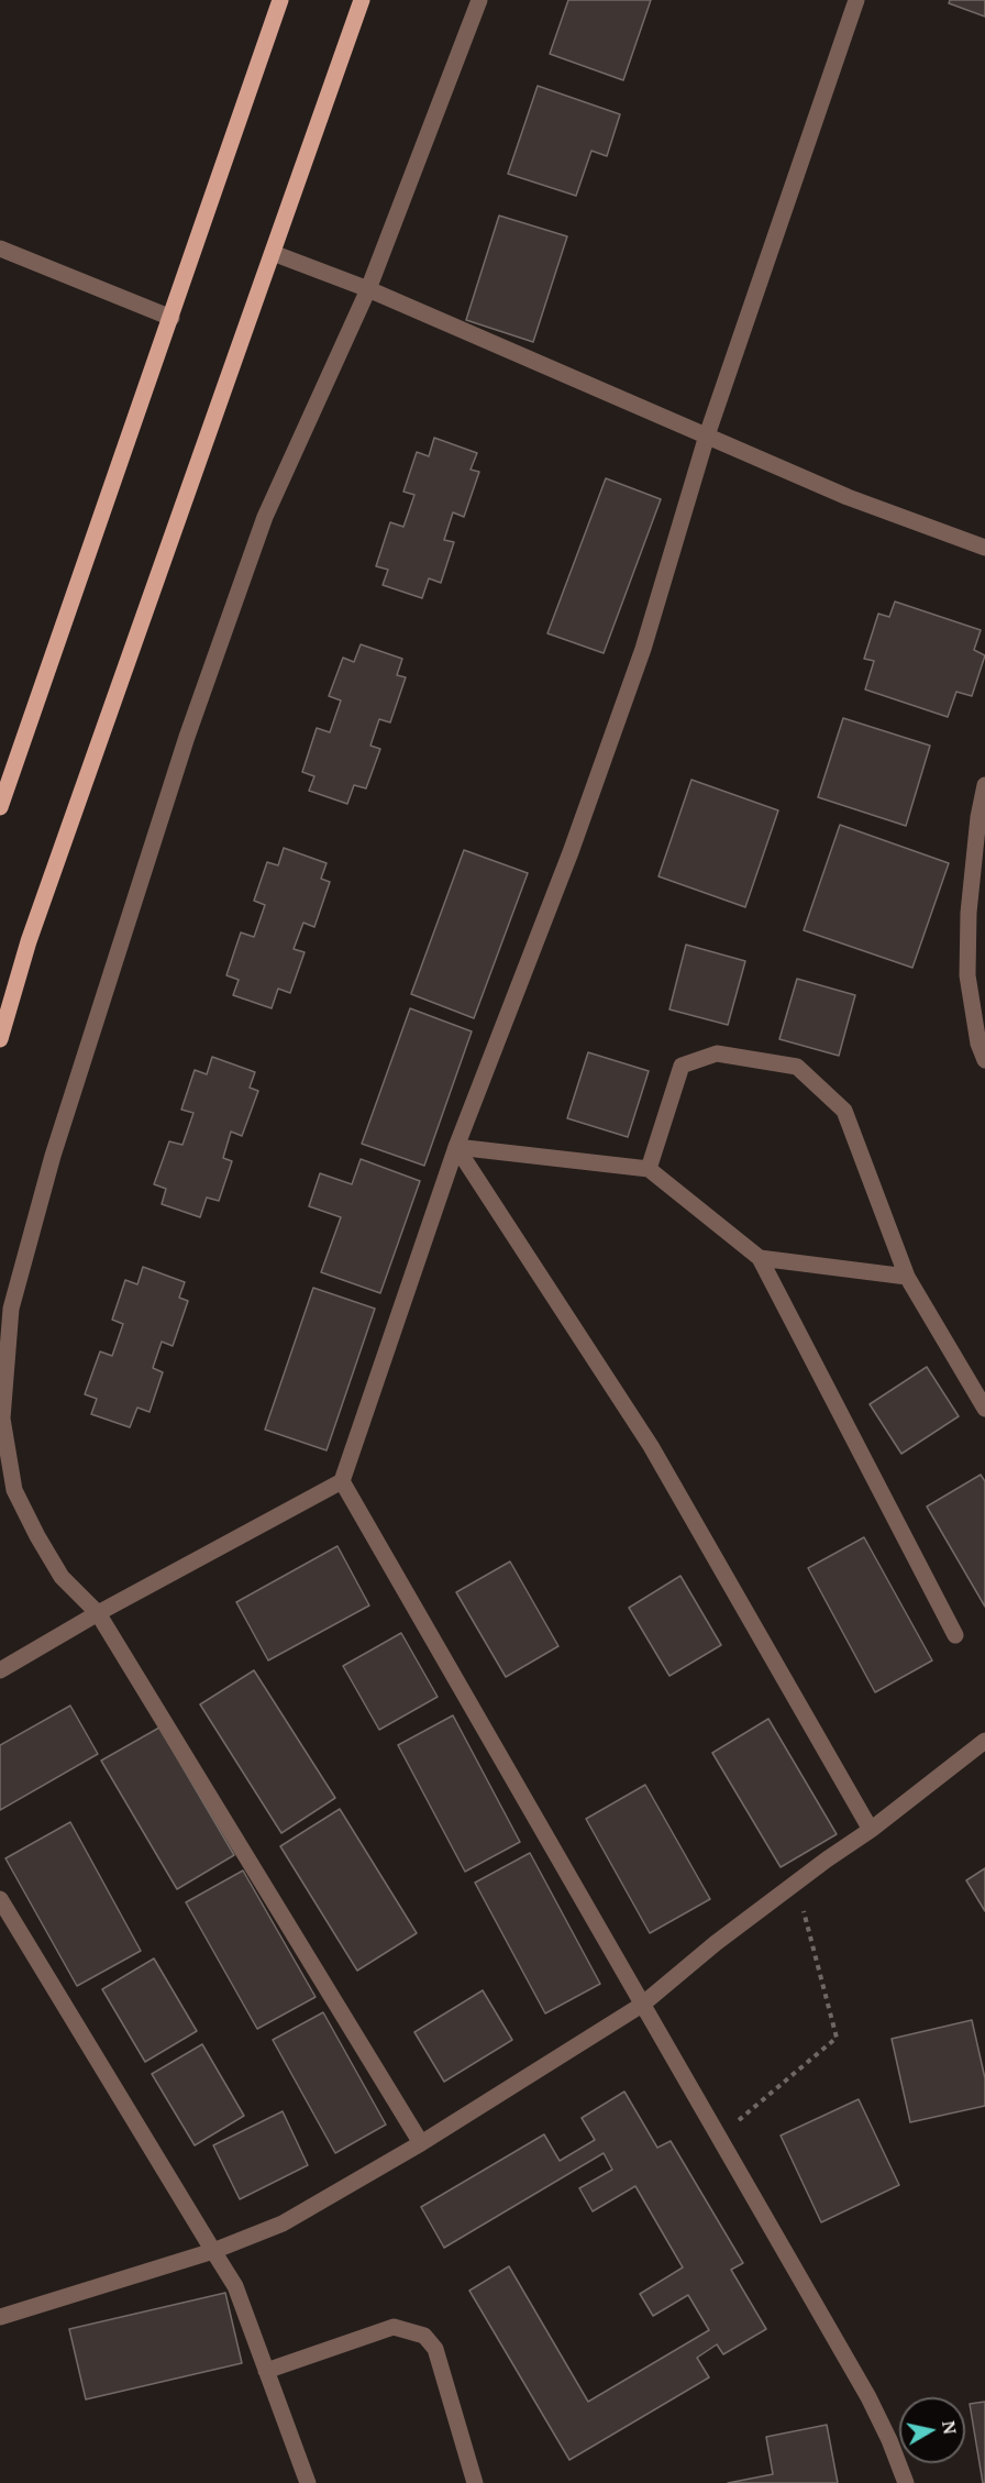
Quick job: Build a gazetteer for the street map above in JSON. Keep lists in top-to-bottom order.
{
  "north": "right"
}
